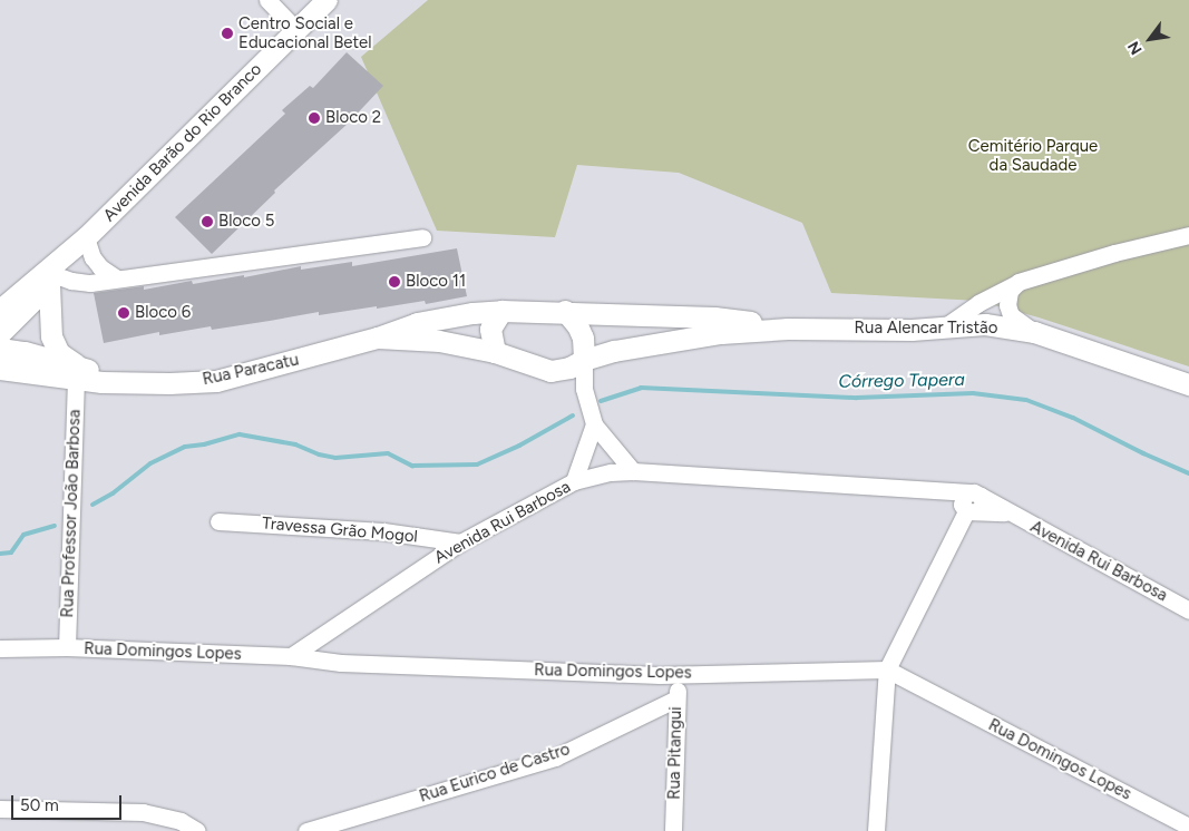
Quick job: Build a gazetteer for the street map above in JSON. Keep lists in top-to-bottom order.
{
  "streets": {
    "main road": ["Avenida Barão do Rio Branco", "Rua Alencar Tristão", "Rua Paracatu"],
    "street": [
      "Rua Professor João Barbosa",
      "Avenida Rui Barbosa",
      "Travessa Grão Mogol",
      "Rua Domingos Lopes",
      "Rua Pitangui",
      "Rua Eurico de Castro"
    ]
  },
  "crossings": [
    ["Rua Alencar Tristão", "Rua Paracatu"],
    ["Rua Paracatu", "Rua Professor João Barbosa"],
    ["Rua Professor João Barbosa", "Rua Domingos Lopes"],
    ["Avenida Rui Barbosa", "Travessa Grão Mogol"],
    ["Avenida Rui Barbosa", "Rua Domingos Lopes"],
    ["Rua Domingos Lopes", "Rua Pitangui"],
    ["Rua Pitangui", "Rua Eurico de Castro"]
  ],
  "water": ["Córrego Tapera"],
  "parks": ["Cemitério Parque da Saudade"],
  "places": [
    "Centro Social e Educacional Betel",
    "Bloco 2",
    "Bloco 5",
    "Bloco 11",
    "Bloco 6"
  ],
  "scale_bar": "50 m",
  "north": "bottom left"
}
